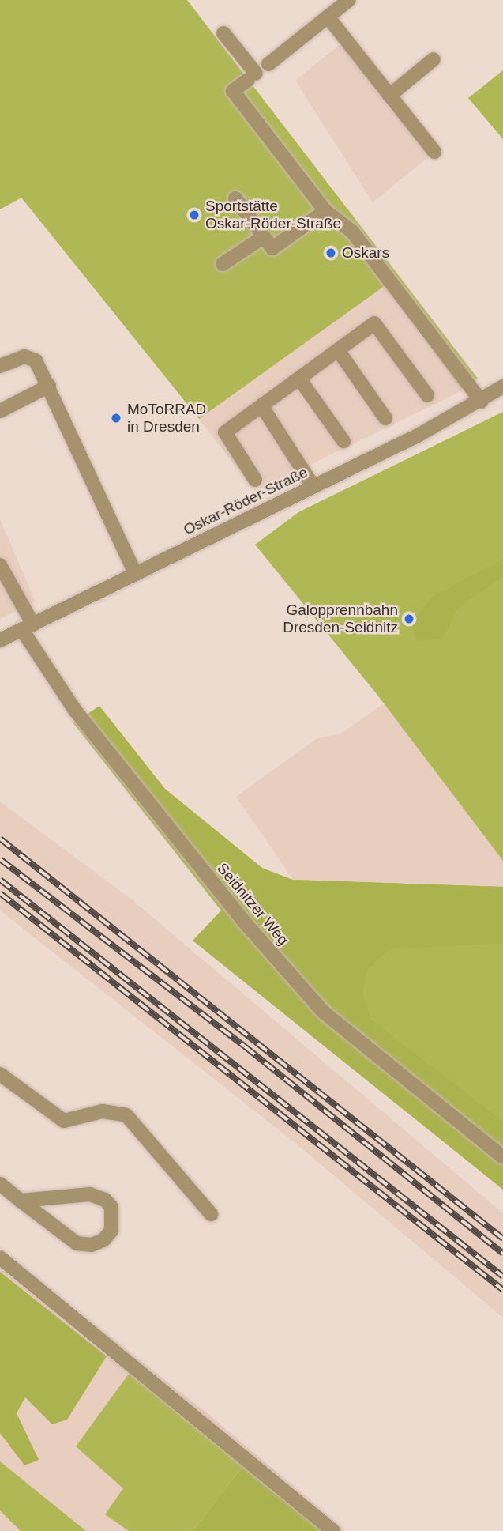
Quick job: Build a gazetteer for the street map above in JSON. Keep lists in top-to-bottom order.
{
  "streets": {
    "street": ["Oskar-Röder-Straße", "Seidnitzer Weg"]
  },
  "crossings": [
    ["Oskar-Röder-Straße", "Seidnitzer Weg"]
  ],
  "places": [
    "Sportstätte Oskar-Röder-Straße",
    "Oskars",
    "MoToRRAD in Dresden",
    "Galopprennbahn Dresden-Seidnitz"
  ]
}
